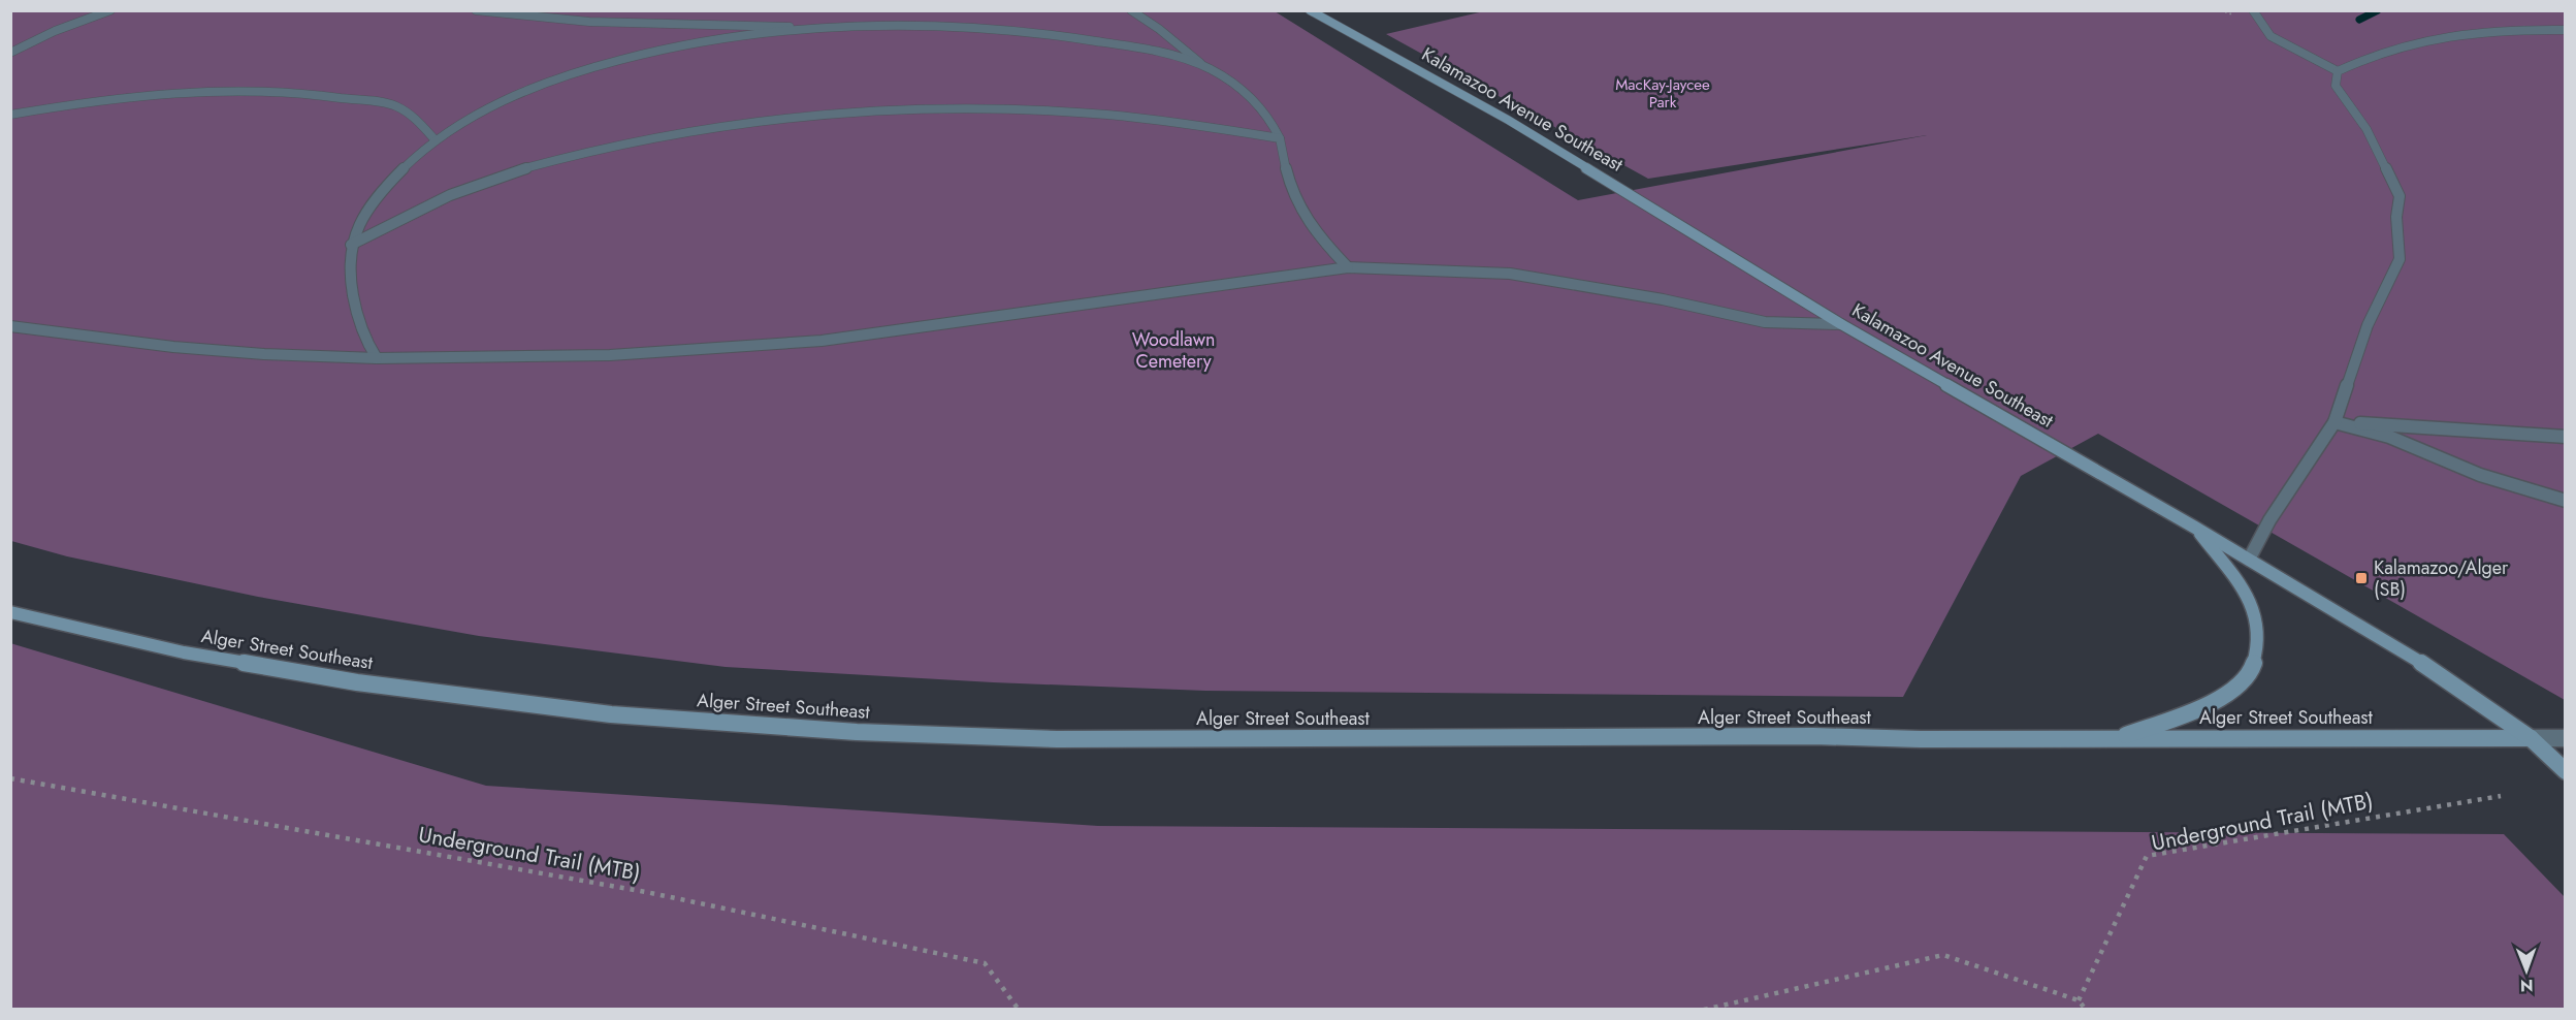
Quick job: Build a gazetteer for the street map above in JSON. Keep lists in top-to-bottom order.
{
  "streets": {
    "main road": ["Kalamazoo Avenue Southeast", "Alger Street Southeast"],
    "path": ["Underground Trail (MTB)"]
  },
  "crossings": [
    ["Kalamazoo Avenue Southeast", "Alger Street Southeast"]
  ],
  "parks": ["MacKay-Jaycee Park", "Woodlawn Cemetery"],
  "places": {
    "transit": ["Kalamazoo/Alger (SB)"]
  },
  "north": "bottom"
}
